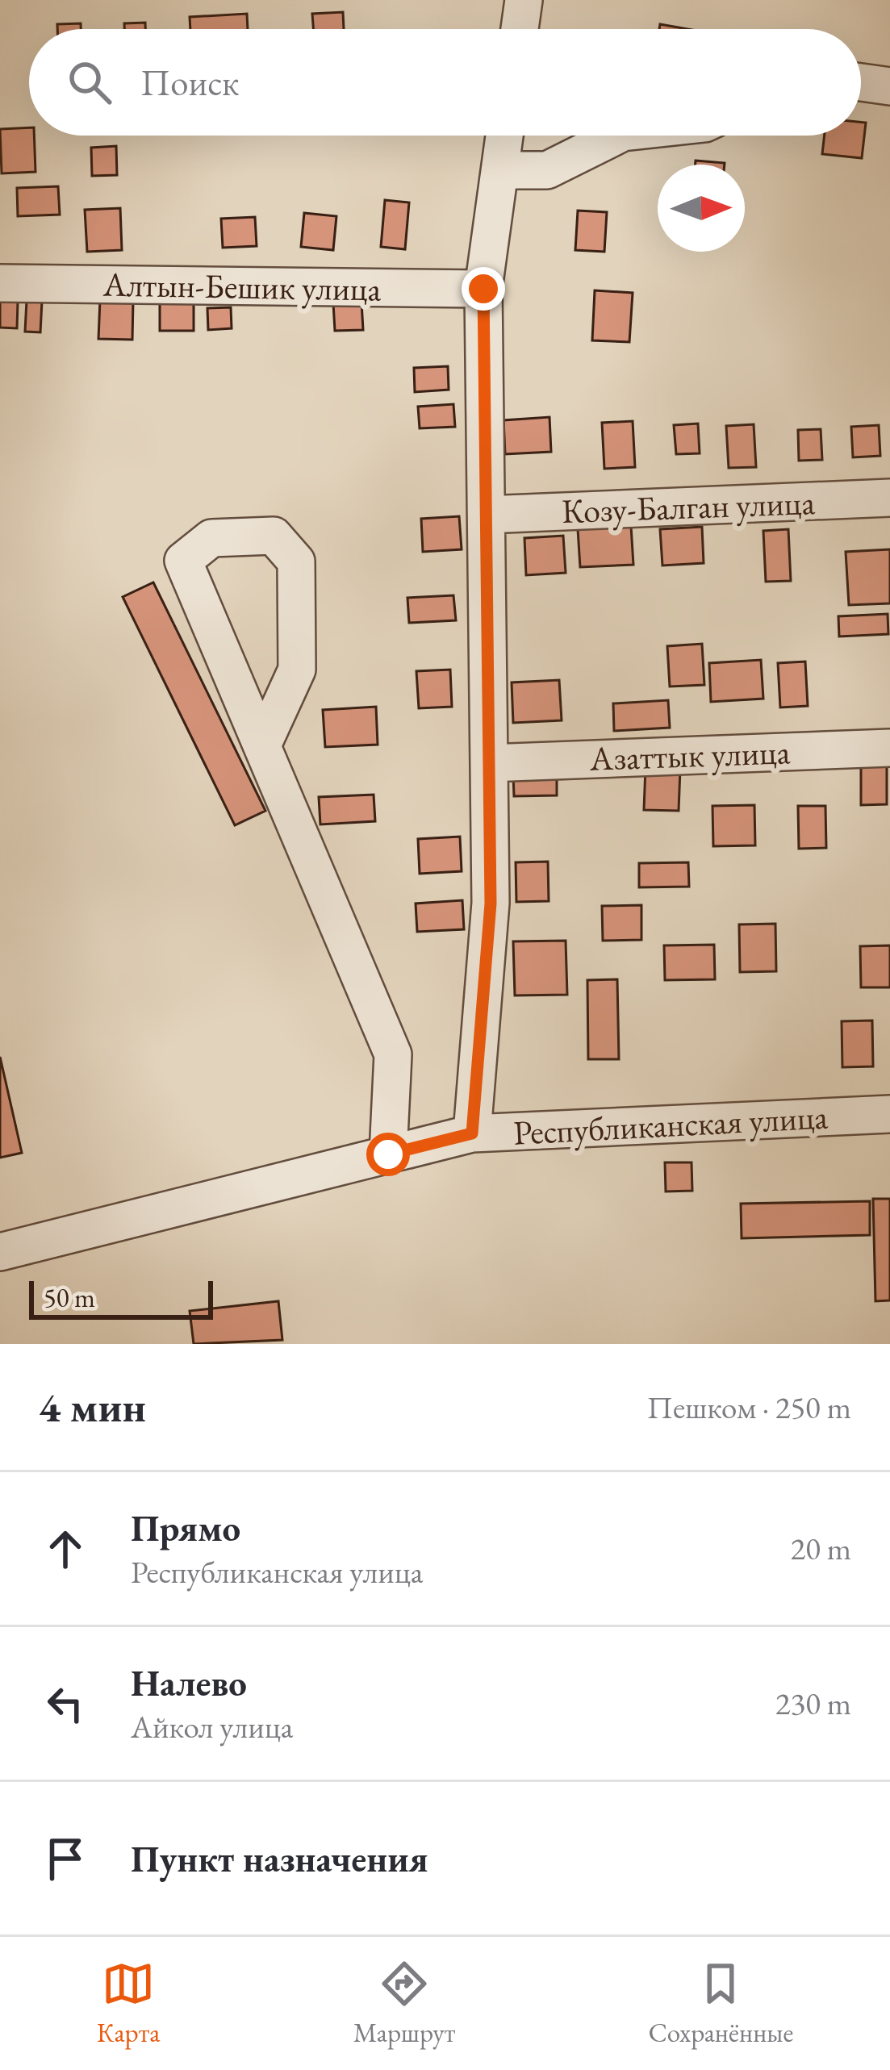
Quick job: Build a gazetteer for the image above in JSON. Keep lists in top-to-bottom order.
{
  "streets": {
    "street": [
      "Алтын-Бешик улица",
      "Козу-Балган улица",
      "Азаттык улица",
      "Республиканская улица"
    ]
  },
  "scale_bar": "50 m",
  "north": "right",
  "page": {
    "search": "Поиск",
    "scale": "50 m",
    "heading": ["4 мин", "Пешком · 250 m"],
    "list": [
      ["Прямо", "Республиканская улица", "20 m"],
      ["Налево", "Айкол улица", "230 m"],
      "Пункт назначения"
    ],
    "nav": ["Карта", "Маршрут", "Сохранённые"]
  }
}
